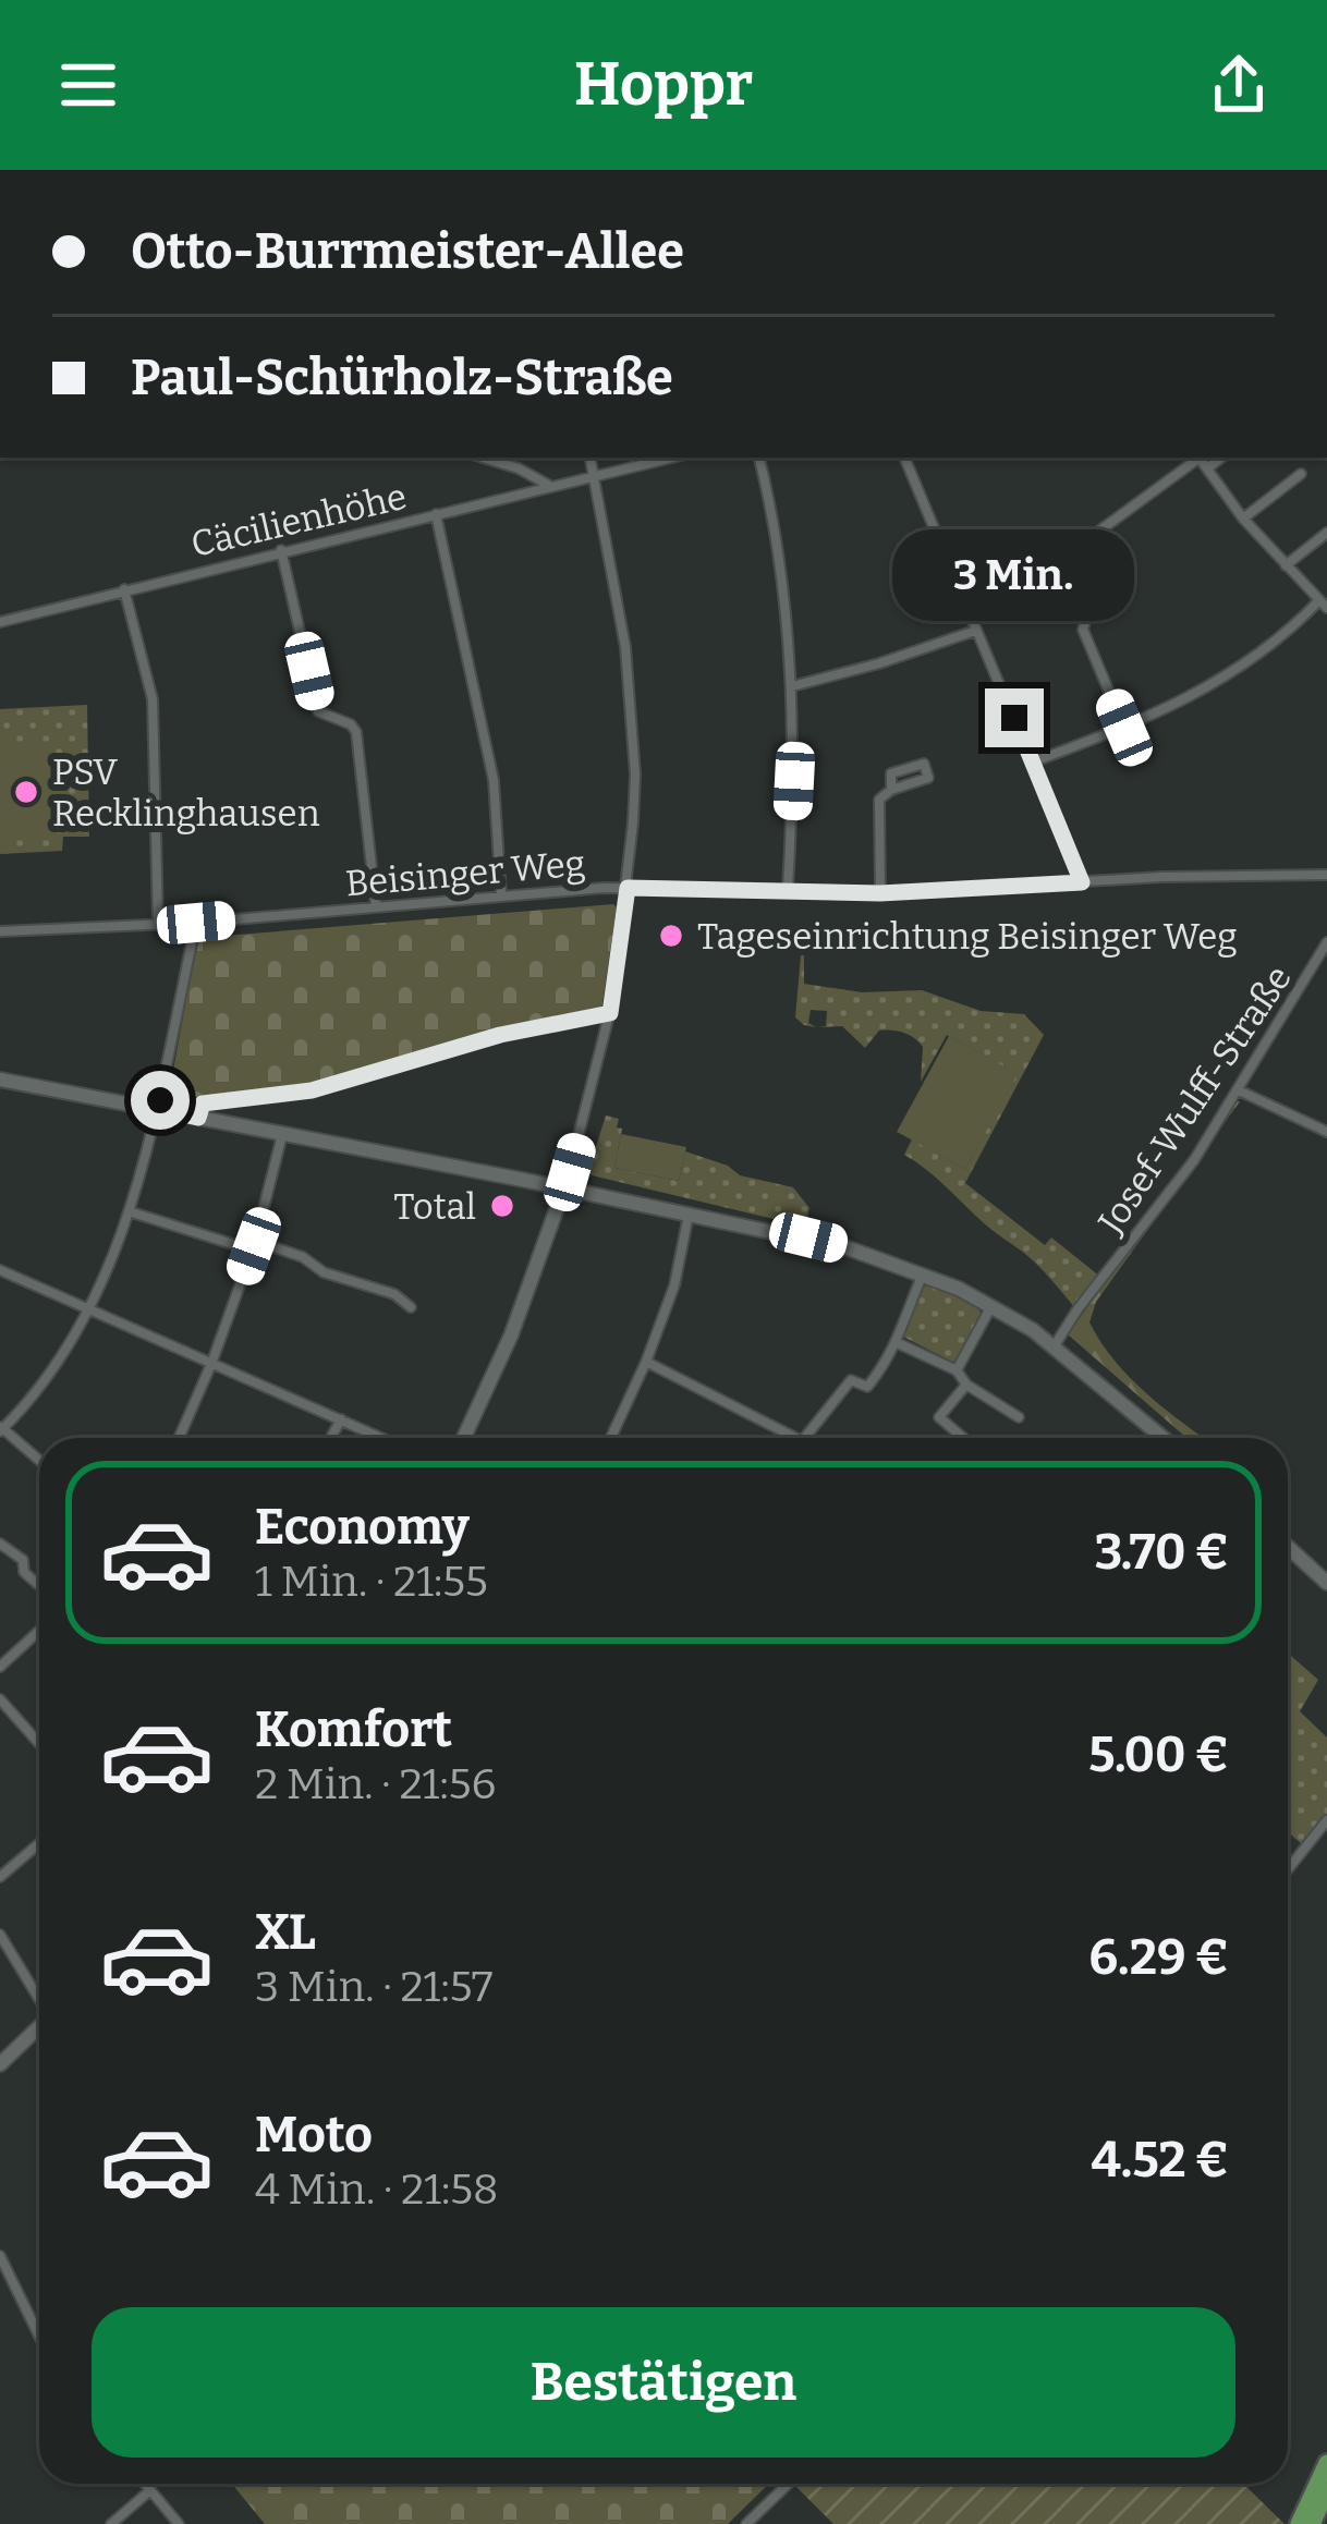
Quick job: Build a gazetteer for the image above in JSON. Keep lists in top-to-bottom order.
{
  "streets": {
    "street": ["Cäcilienhöhe", "Beisinger Weg", "Josef-Wulff-Straße"]
  },
  "places": ["PSV Recklinghausen", "Tageseinrichtung Beisinger Weg", "Total"],
  "page": {
    "header": "Hoppr",
    "banner": ["Otto-Burrmeister-Allee", "Paul-Schürholz-Straße"],
    "bubble": "3 Min.",
    "list": [
      {
        "name": "Economy",
        "note": "1 Min. · 21:55",
        "value": "3.70 €"
      },
      {
        "name": "Komfort",
        "note": "2 Min. · 21:56",
        "value": "5.00 €"
      },
      {
        "name": "XL",
        "note": "3 Min. · 21:57",
        "value": "6.29 €"
      },
      {
        "name": "Moto",
        "note": "4 Min. · 21:58",
        "value": "4.52 €"
      }
    ],
    "buttons": "Bestätigen"
  }
}
